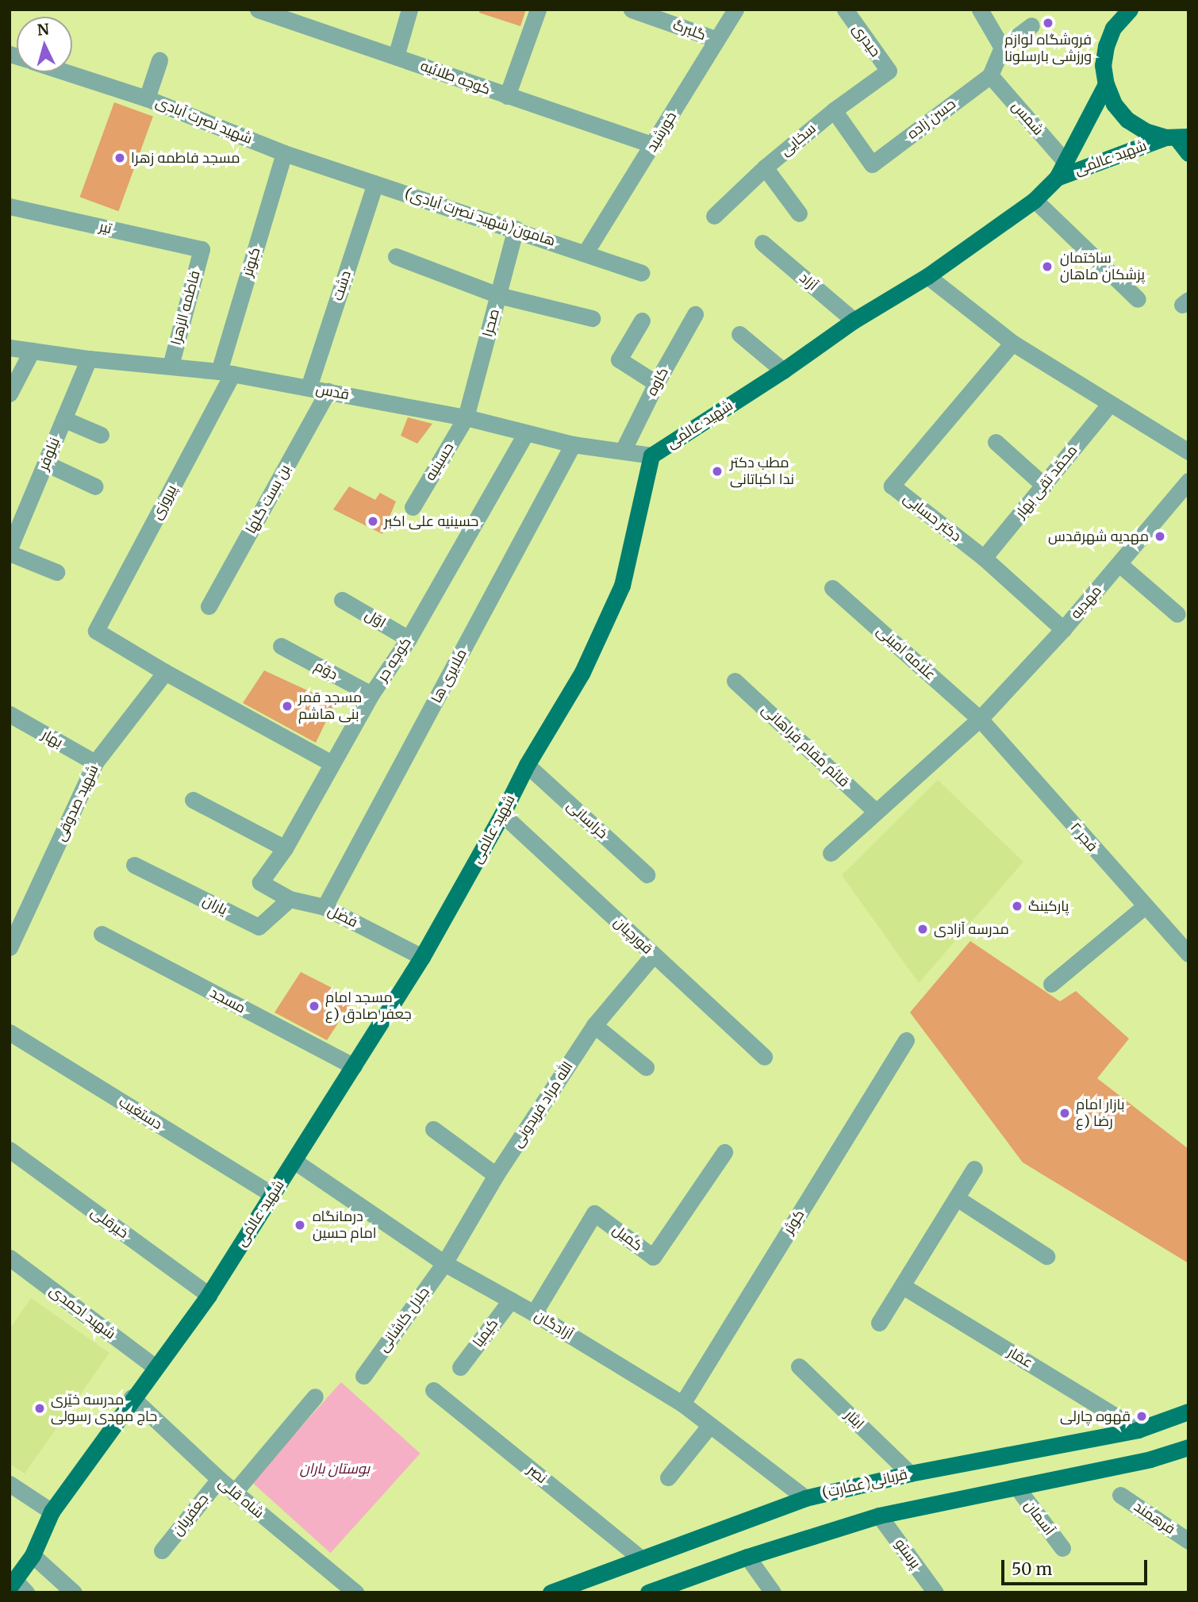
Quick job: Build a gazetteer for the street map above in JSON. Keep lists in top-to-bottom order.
{
  "streets": {
    "main road": ["شهید عالمی", "(عمارت)قربانی"],
    "street": [
      "گلبرگ",
      "حیدری",
      "کوچه طلائیه",
      "شمس",
      "حسن زاده",
      "شهید نصرت آبادی",
      "خورشید",
      "سخایی",
      "(شهید نصرت آبادی)هامون",
      "تیر",
      "کبوتر",
      "آزاد",
      "دشت",
      "فاطمه الزهرا",
      "صحرا",
      "کاوه",
      "قدس",
      "نیلوفر",
      "حسینیه",
      "محمّد تقی بهار",
      "بن بست گلها",
      "پیروزی",
      "دکتر حسابی",
      "مهدیه",
      "اوّل",
      "علّامه امینی",
      "کوچه حر",
      "دوّم",
      "ملایری ها",
      "بهار",
      "قائم مقام فراهانی",
      "شهید صدوقی",
      "خراسانی",
      "فجر ۲",
      "یاران",
      "فضل",
      "قورچیان",
      "مسجد",
      "الله مراد فریدونی",
      "دستغیب",
      "کوثر",
      "خیرقلی",
      "کمیل",
      "شهید احمدی",
      "جلال کاشانی",
      "آزادگان",
      "کیمیا",
      "عمّار",
      "ایثار",
      "نصر",
      "شاه قلی",
      "جعفریان",
      "آسمان",
      "فرهمند",
      "پرستو"
    ]
  },
  "crossings": [
    ["گلبرگ", "خورشید"],
    ["حیدری", "سخایی"],
    ["کوچه طلائیه", "خورشید"],
    ["شمس", "حسن زاده"],
    ["شمس", "شهید عالمی"],
    ["حسن زاده", "سخایی"],
    ["شهید نصرت آبادی", "(شهید نصرت آبادی)هامون"],
    ["شهید نصرت آبادی", "کبوتر"],
    ["شهید نصرت آبادی", "دشت"],
    ["خورشید", "(شهید نصرت آبادی)هامون"],
    ["شهید عالمی", "آزاد"],
    ["شهید عالمی", "قدس"],
    ["شهید عالمی", "خراسانی"],
    ["شهید عالمی", "فضل"],
    ["شهید عالمی", "قورچیان"],
    ["شهید عالمی", "مسجد"],
    ["شهید عالمی", "دستغیب"],
    ["شهید عالمی", "خیرقلی"],
    ["شهید عالمی", "شهید احمدی"],
    ["شهید عالمی", "آزادگان"],
    ["شهید عالمی", "شاه قلی"],
    ["(شهید نصرت آبادی)هامون", "دشت"],
    ["(شهید نصرت آبادی)هامون", "صحرا"],
    ["تیر", "فاطمه الزهرا"],
    ["کبوتر", "قدس"],
    ["کبوتر", "پیروزی"],
    ["دشت", "قدس"],
    ["فاطمه الزهرا", "قدس"],
    ["صحرا", "قدس"],
    ["صحرا", "حسینیه"],
    ["کاوه", "قدس"],
    ["قدس", "نیلوفر"],
    ["قدس", "حسینیه"],
    ["قدس", "بن بست گلها"],
    ["قدس", "پیروزی"],
    ["قدس", "کوچه حر"],
    ["قدس", "ملایری ها"],
    ["محمّد تقی بهار", "دکتر حسابی"],
    ["پیروزی", "شهید صدوقی"],
    ["دکتر حسابی", "مهدیه"],
    ["مهدیه", "علّامه امینی"],
    ["مهدیه", "قائم مقام فراهانی"],
    ["مهدیه", "فجر ۲"],
    ["اوّل", "کوچه حر"],
    ["علّامه امینی", "فجر ۲"],
    ["کوچه حر", "دوّم"],
    ["کوچه حر", "فضل"],
    ["ملایری ها", "فضل"],
    ["بهار", "شهید صدوقی"],
    ["یاران", "فضل"],
    ["قورچیان", "الله مراد فریدونی"],
    ["الله مراد فریدونی", "جلال کاشانی"],
    ["الله مراد فریدونی", "آزادگان"],
    ["کوثر", "آزادگان"],
    ["کمیل", "آزادگان"],
    ["جلال کاشانی", "آزادگان"],
    ["آزادگان", "کیمیا"],
    ["آزادگان", "(عمارت)قربانی"],
    ["عمّار", "(عمارت)قربانی"],
    ["ایثار", "(عمارت)قربانی"],
    ["نصر", "(عمارت)قربانی"],
    ["شاه قلی", "جعفریان"]
  ],
  "parks": ["بوستان باران"],
  "places": [
    "فروشگاه لوازم ورزشی بارسلونا",
    "مسجد فاطمه زهرا",
    "ساختمان پزشکان ماهان",
    "مطب دکتر ندا اکباتانی",
    "حسینیه علی اکبر",
    "مهدیه شهرقدس",
    "مسجد قمر بنی هاشم",
    "پارکینگ",
    "مدرسه آزادی",
    "مسجد امام جعفر صادق (ع",
    "بازار امام رضا (ع",
    "درمانگاه امام حسین",
    "مدرسه خیّری حاج مهدی رسولی",
    "قهوه چارلی"
  ],
  "scale_bar": "50 m",
  "north": "top"
}
